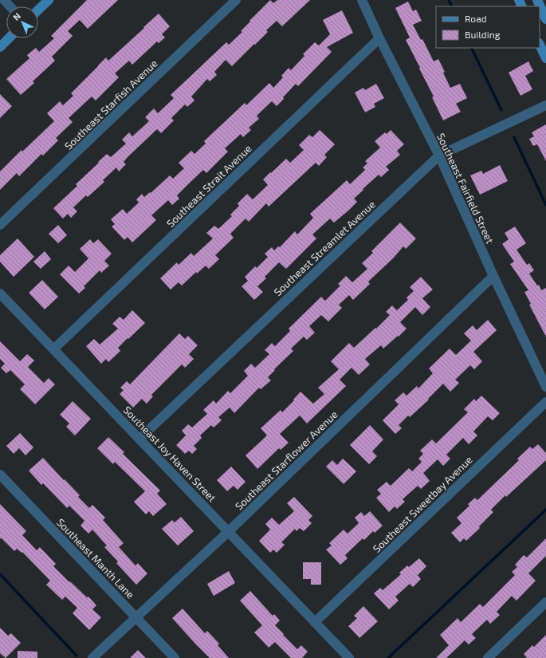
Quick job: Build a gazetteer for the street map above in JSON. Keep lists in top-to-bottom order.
{
  "streets": {
    "street": [
      "Southeast Starfish Avenue",
      "Southeast Strait Avenue",
      "Southeast Fairfield Street",
      "Southeast Streamlet Avenue",
      "Southeast Joy Haven Street",
      "Southeast Starflower Avenue",
      "Southeast Sweetbay Avenue",
      "Southeast Manth Lane"
    ]
  },
  "crossings": [
    ["Southeast Strait Avenue", "Southeast Fairfield Street"],
    ["Southeast Strait Avenue", "Southeast Joy Haven Street"],
    ["Southeast Fairfield Street", "Southeast Streamlet Avenue"],
    ["Southeast Fairfield Street", "Southeast Starflower Avenue"],
    ["Southeast Streamlet Avenue", "Southeast Joy Haven Street"],
    ["Southeast Joy Haven Street", "Southeast Starflower Avenue"],
    ["Southeast Joy Haven Street", "Southeast Sweetbay Avenue"],
    ["Southeast Starflower Avenue", "Southeast Manth Lane"]
  ],
  "legend": ["Road", "Building"],
  "north": "top left"
}
